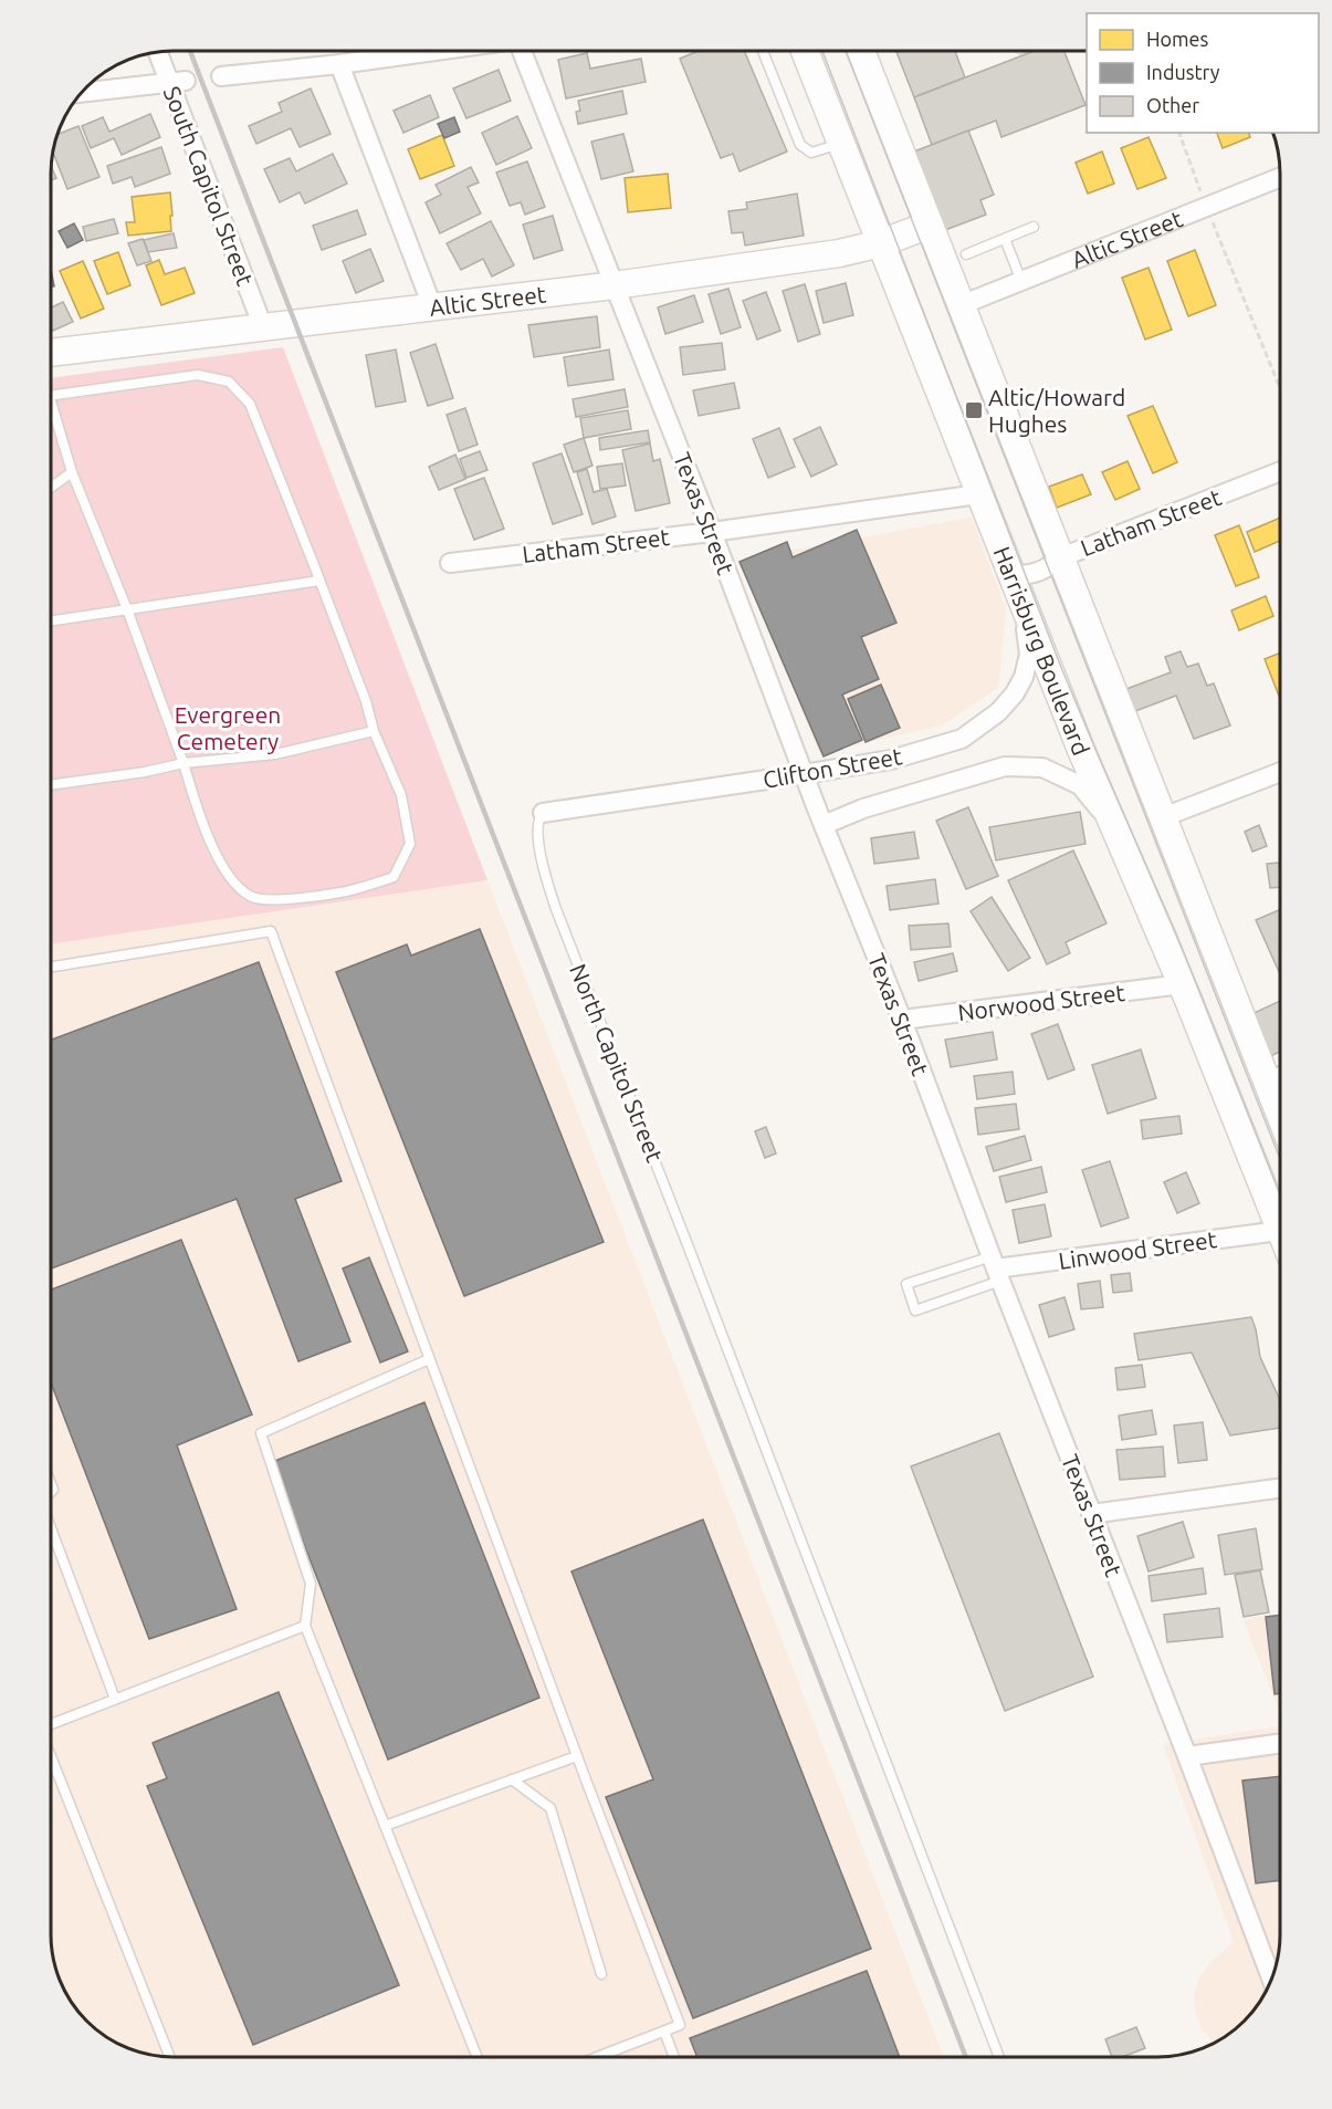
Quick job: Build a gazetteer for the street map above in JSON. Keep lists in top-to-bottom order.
{
  "streets": {
    "main road": ["Altic Street", "Harrisburg Boulevard"],
    "street": [
      "South Capitol Street",
      "Texas Street",
      "Latham Street",
      "Clifton Street",
      "Norwood Street",
      "Linwood Street"
    ],
    "lane": ["North Capitol Street"]
  },
  "crossings": [
    ["South Capitol Street", "Altic Street"],
    ["Altic Street", "Texas Street"],
    ["Altic Street", "Harrisburg Boulevard"],
    ["Texas Street", "Latham Street"],
    ["Texas Street", "Clifton Street"],
    ["Texas Street", "Norwood Street"],
    ["Texas Street", "Linwood Street"],
    ["Latham Street", "Harrisburg Boulevard"],
    ["Harrisburg Boulevard", "Clifton Street"],
    ["Harrisburg Boulevard", "Norwood Street"],
    ["Harrisburg Boulevard", "Linwood Street"],
    ["Clifton Street", "North Capitol Street"]
  ],
  "parks": ["Evergreen Cemetery"],
  "places": {
    "transit": ["Altic/Howard Hughes"]
  },
  "legend": ["Homes", "Industry", "Other"]
}
